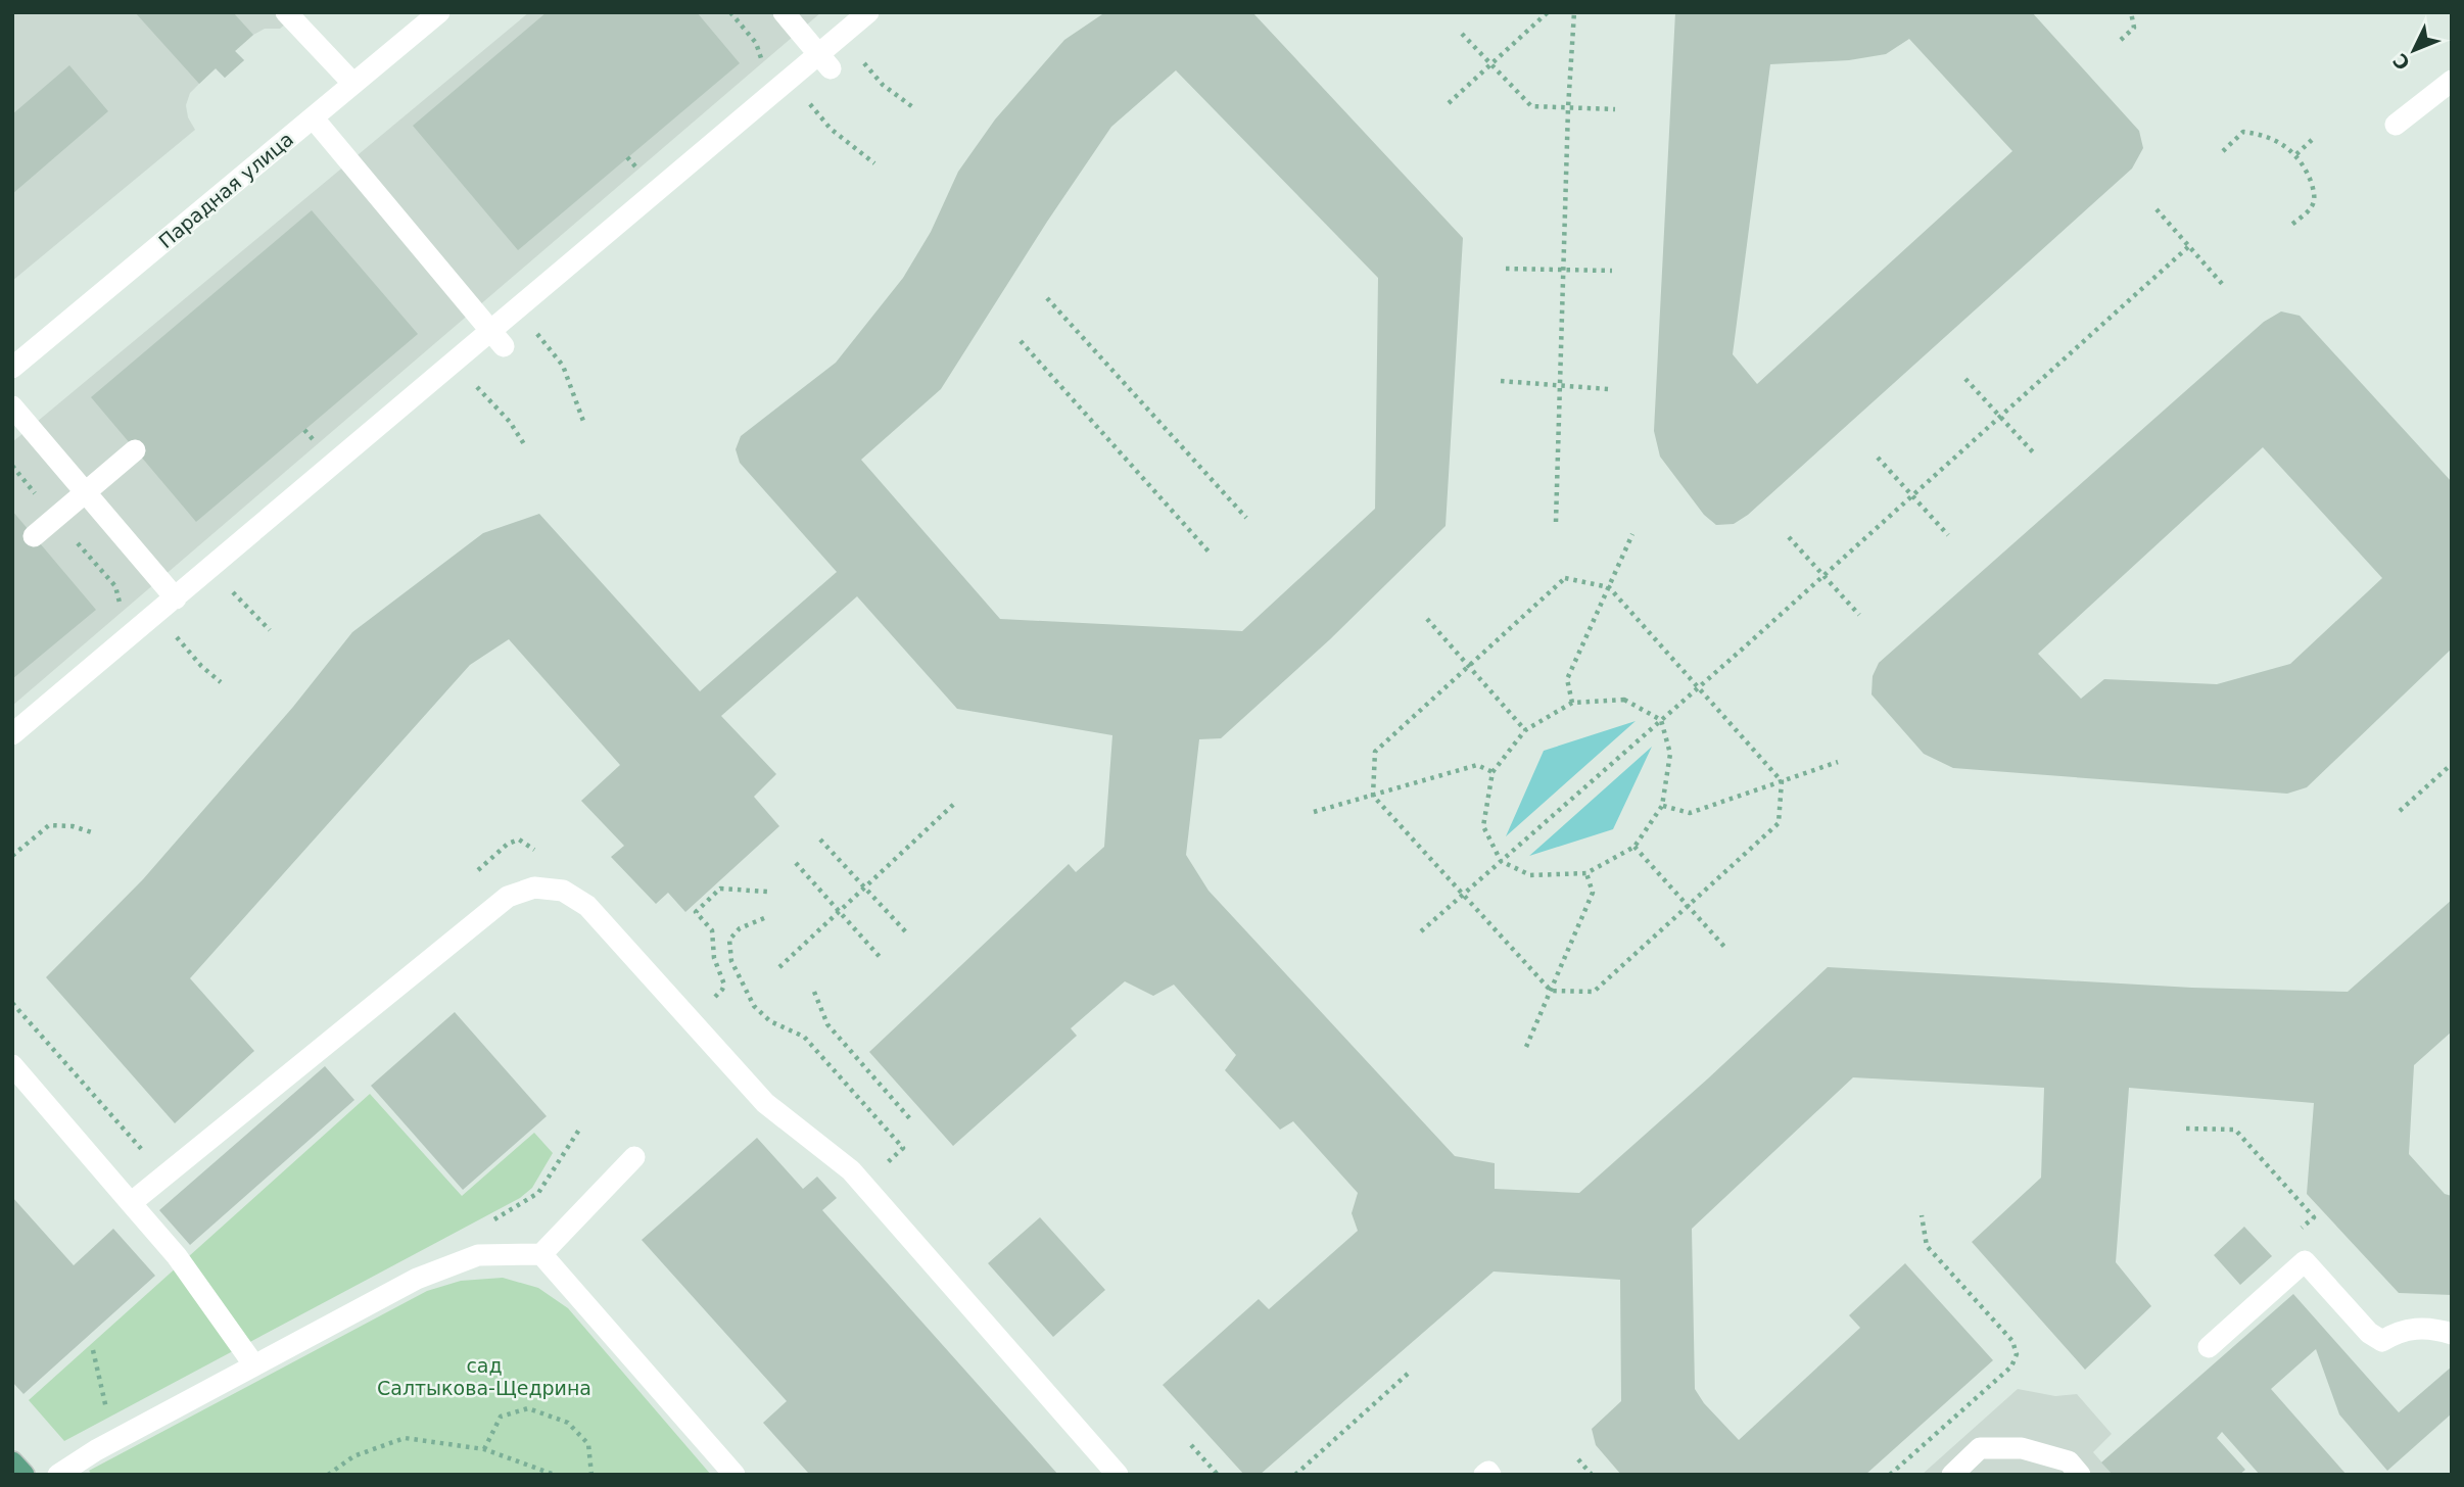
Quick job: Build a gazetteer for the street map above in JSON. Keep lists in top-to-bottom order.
{
  "streets": {
    "street": ["Парадная улица"]
  },
  "parks": ["сад Салтыкова-Щедрина"],
  "north": "bottom left"
}
